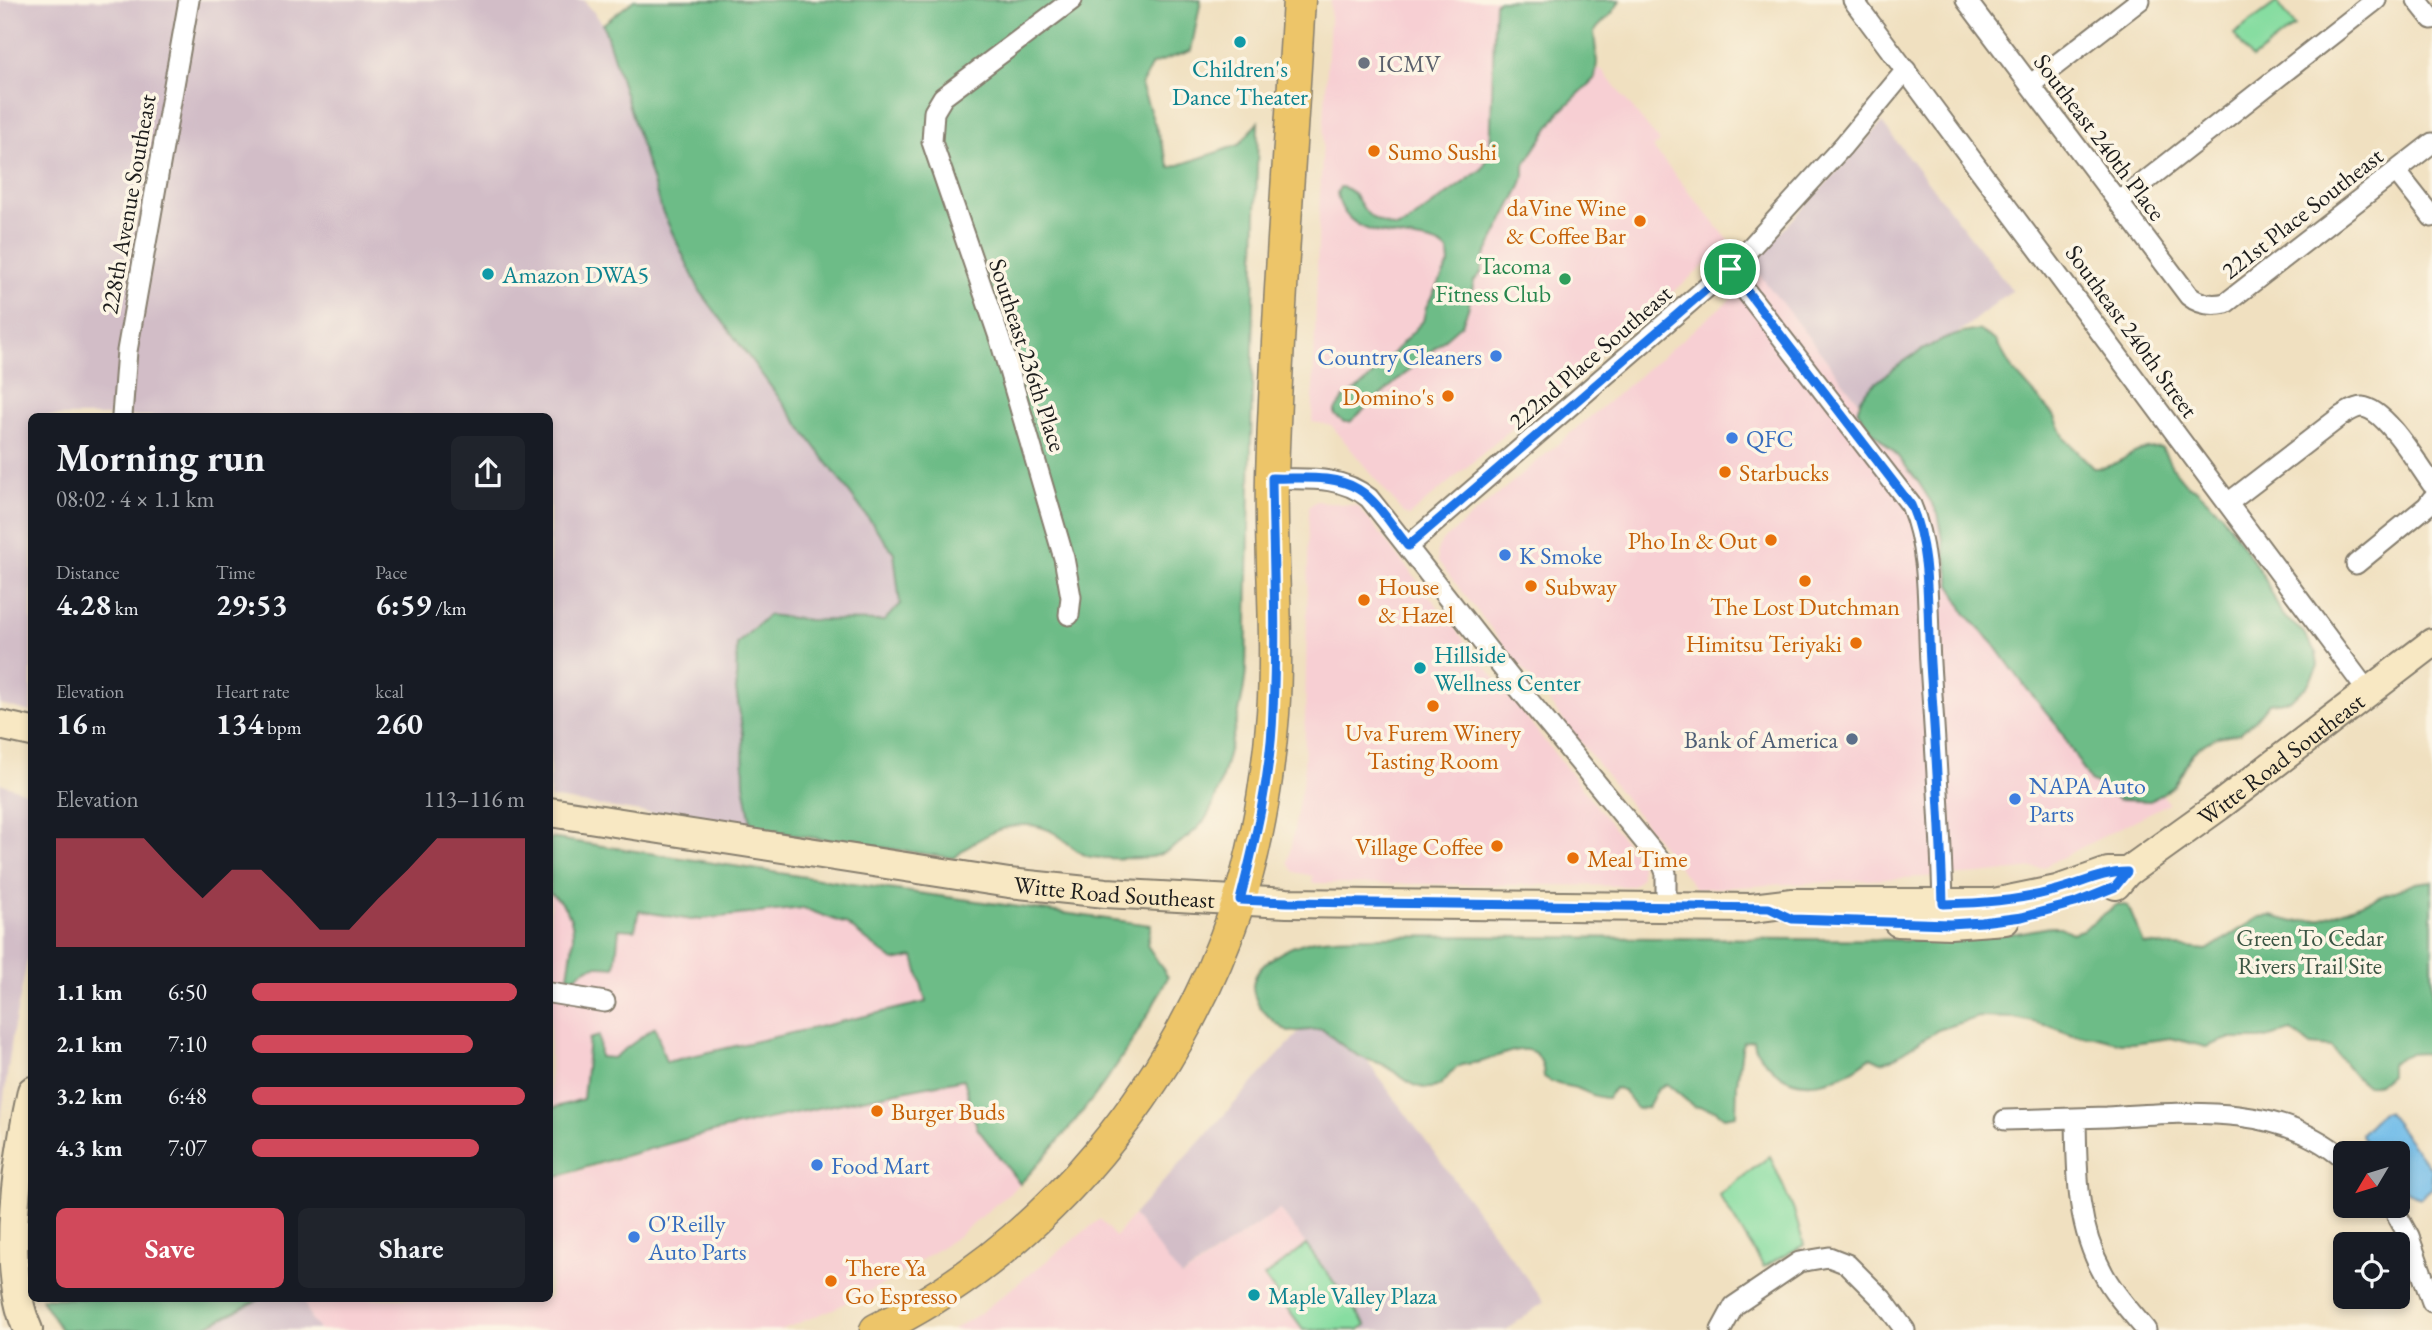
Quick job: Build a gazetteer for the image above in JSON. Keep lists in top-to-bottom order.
{
  "streets": {
    "street": [
      "Southeast 240th Place",
      "228th Avenue Southeast",
      "221st Place Southeast",
      "Southeast 240th Street",
      "Southeast 236th Place",
      "222nd Place Southeast",
      "Witte Road Southeast"
    ]
  },
  "crossings": [
    ["Southeast 240th Place", "221st Place Southeast"],
    ["Southeast 240th Street", "222nd Place Southeast"],
    ["Southeast 240th Street", "Witte Road Southeast"]
  ],
  "parks": ["Green To Cedar Rivers Trail Site"],
  "places": [
    "Children's Dance Theater",
    "ICMV",
    "Sumo Sushi",
    "daVine Wine & Coffee Bar",
    "Amazon DWA5",
    "Tacoma Fitness Club",
    "Country Cleaners",
    "Domino's",
    "QFC",
    "Starbucks",
    "Pho In & Out",
    "K Smoke",
    "The Lost Dutchman",
    "Subway",
    "House & Hazel",
    "Himitsu Teriyaki",
    "Hillside Wellness Center",
    "Uva Furem Winery Tasting Room",
    "Bank of America",
    "NAPA Auto Parts",
    "Village Coffee",
    "Meal Time",
    "Burger Buds",
    "Food Mart",
    "O'Reilly Auto Parts",
    "There Ya Go Espresso",
    "Maple Valley Plaza"
  ],
  "north": "bottom left",
  "page": {
    "heading": ["Morning run", "08:02 · 4 × 1.1 km"],
    "stats": [
      ["Distance", "4.28 km"],
      ["Time", "29:53"],
      ["Pace", "6:59 /km"],
      ["Elevation", "16 m"],
      ["Heart rate", "134 bpm"],
      ["kcal", "260"]
    ],
    "chart": ["Elevation", "113–116 m"],
    "list": [
      {
        "name": "1.1 km",
        "note": "6:50"
      },
      {
        "name": "2.1 km",
        "note": "7:10"
      },
      {
        "name": "3.2 km",
        "note": "6:48"
      },
      {
        "name": "4.3 km",
        "note": "7:07"
      }
    ],
    "buttons": ["Save", "Share"]
  }
}
